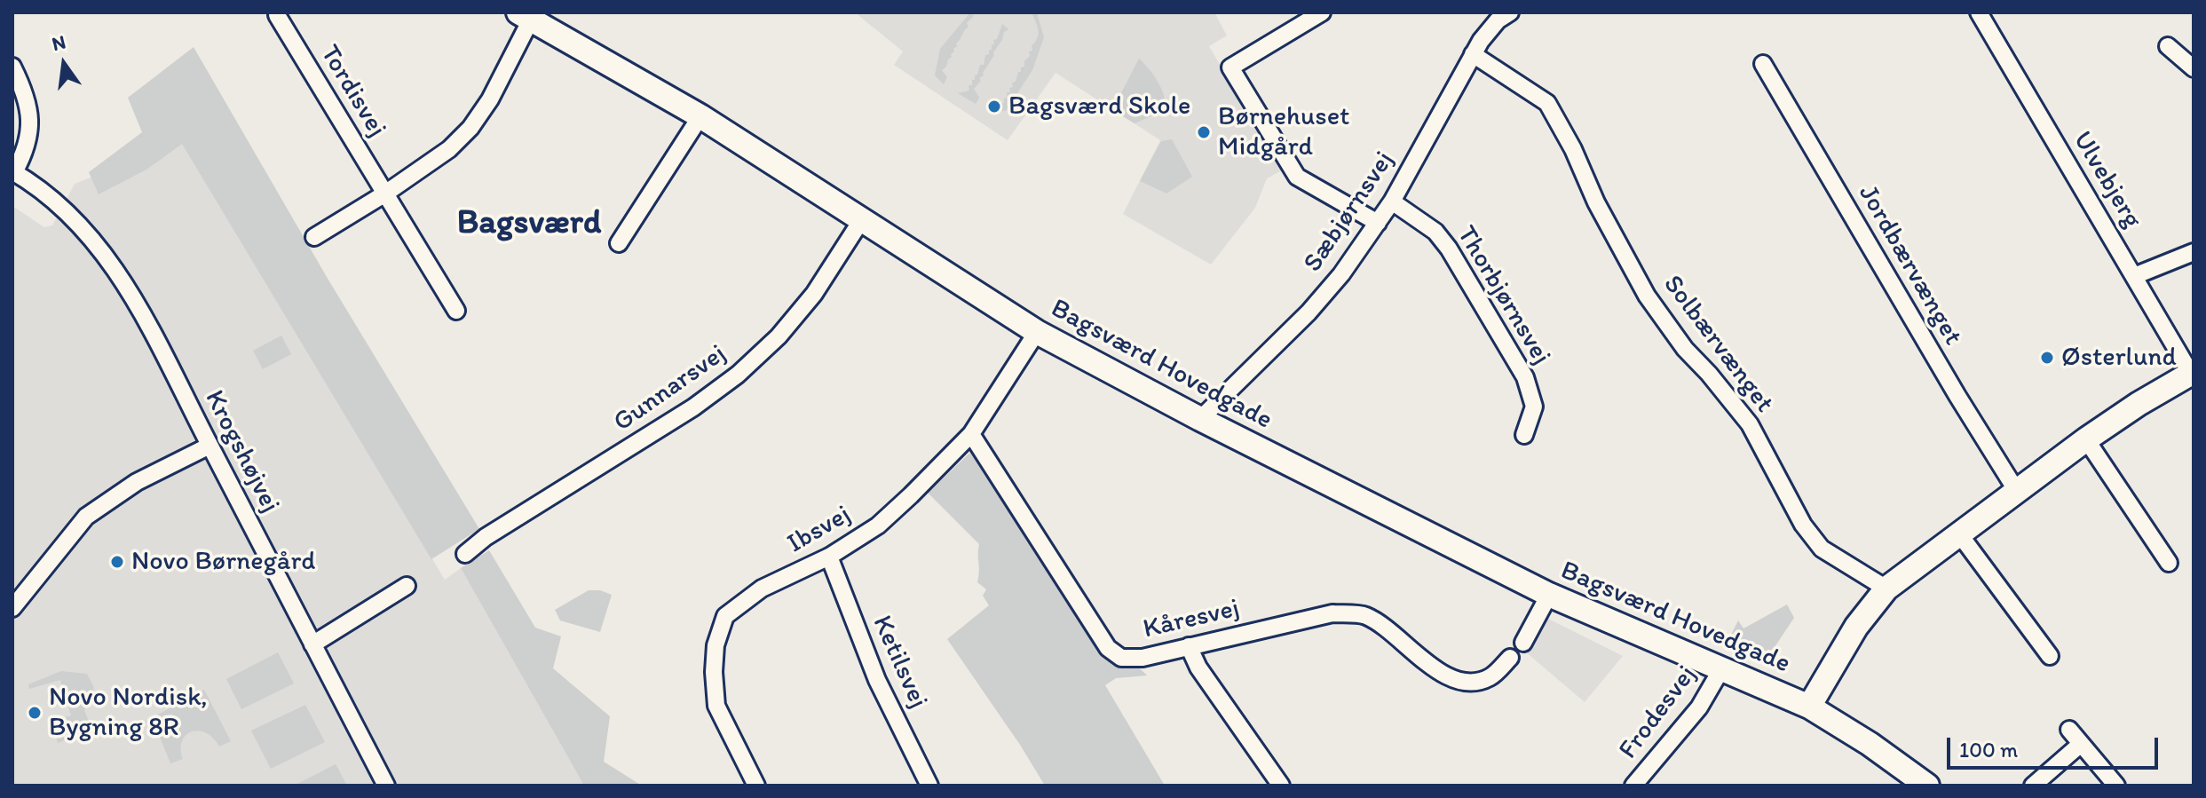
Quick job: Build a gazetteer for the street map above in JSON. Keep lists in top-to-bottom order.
{
  "streets": {
    "street": [
      "Tordisvej",
      "Ulvebjerg",
      "Sæbjørnsvej",
      "Jordbærvænget",
      "Thorbjørnsvej",
      "Solbærvænget",
      "Bagsværd Hovedgade",
      "Gunnarsvej",
      "Krogshøjvej",
      "Ibsvej",
      "Kåresvej",
      "Ketilsvej",
      "Frodesvej"
    ]
  },
  "crossings": [
    ["Sæbjørnsvej", "Thorbjørnsvej"],
    ["Sæbjørnsvej", "Solbærvænget"],
    ["Sæbjørnsvej", "Bagsværd Hovedgade"],
    ["Bagsværd Hovedgade", "Gunnarsvej"],
    ["Bagsværd Hovedgade", "Ibsvej"],
    ["Bagsværd Hovedgade", "Frodesvej"],
    ["Ibsvej", "Kåresvej"],
    ["Ibsvej", "Ketilsvej"]
  ],
  "districts": ["Bagsværd"],
  "places": [
    "Bagsværd Skole",
    "Børnehuset Midgård",
    "Østerlund",
    "Novo Børnegård",
    "Novo Nordisk, Bygning 8R"
  ],
  "scale_bar": "100 m",
  "north": "top"
}
